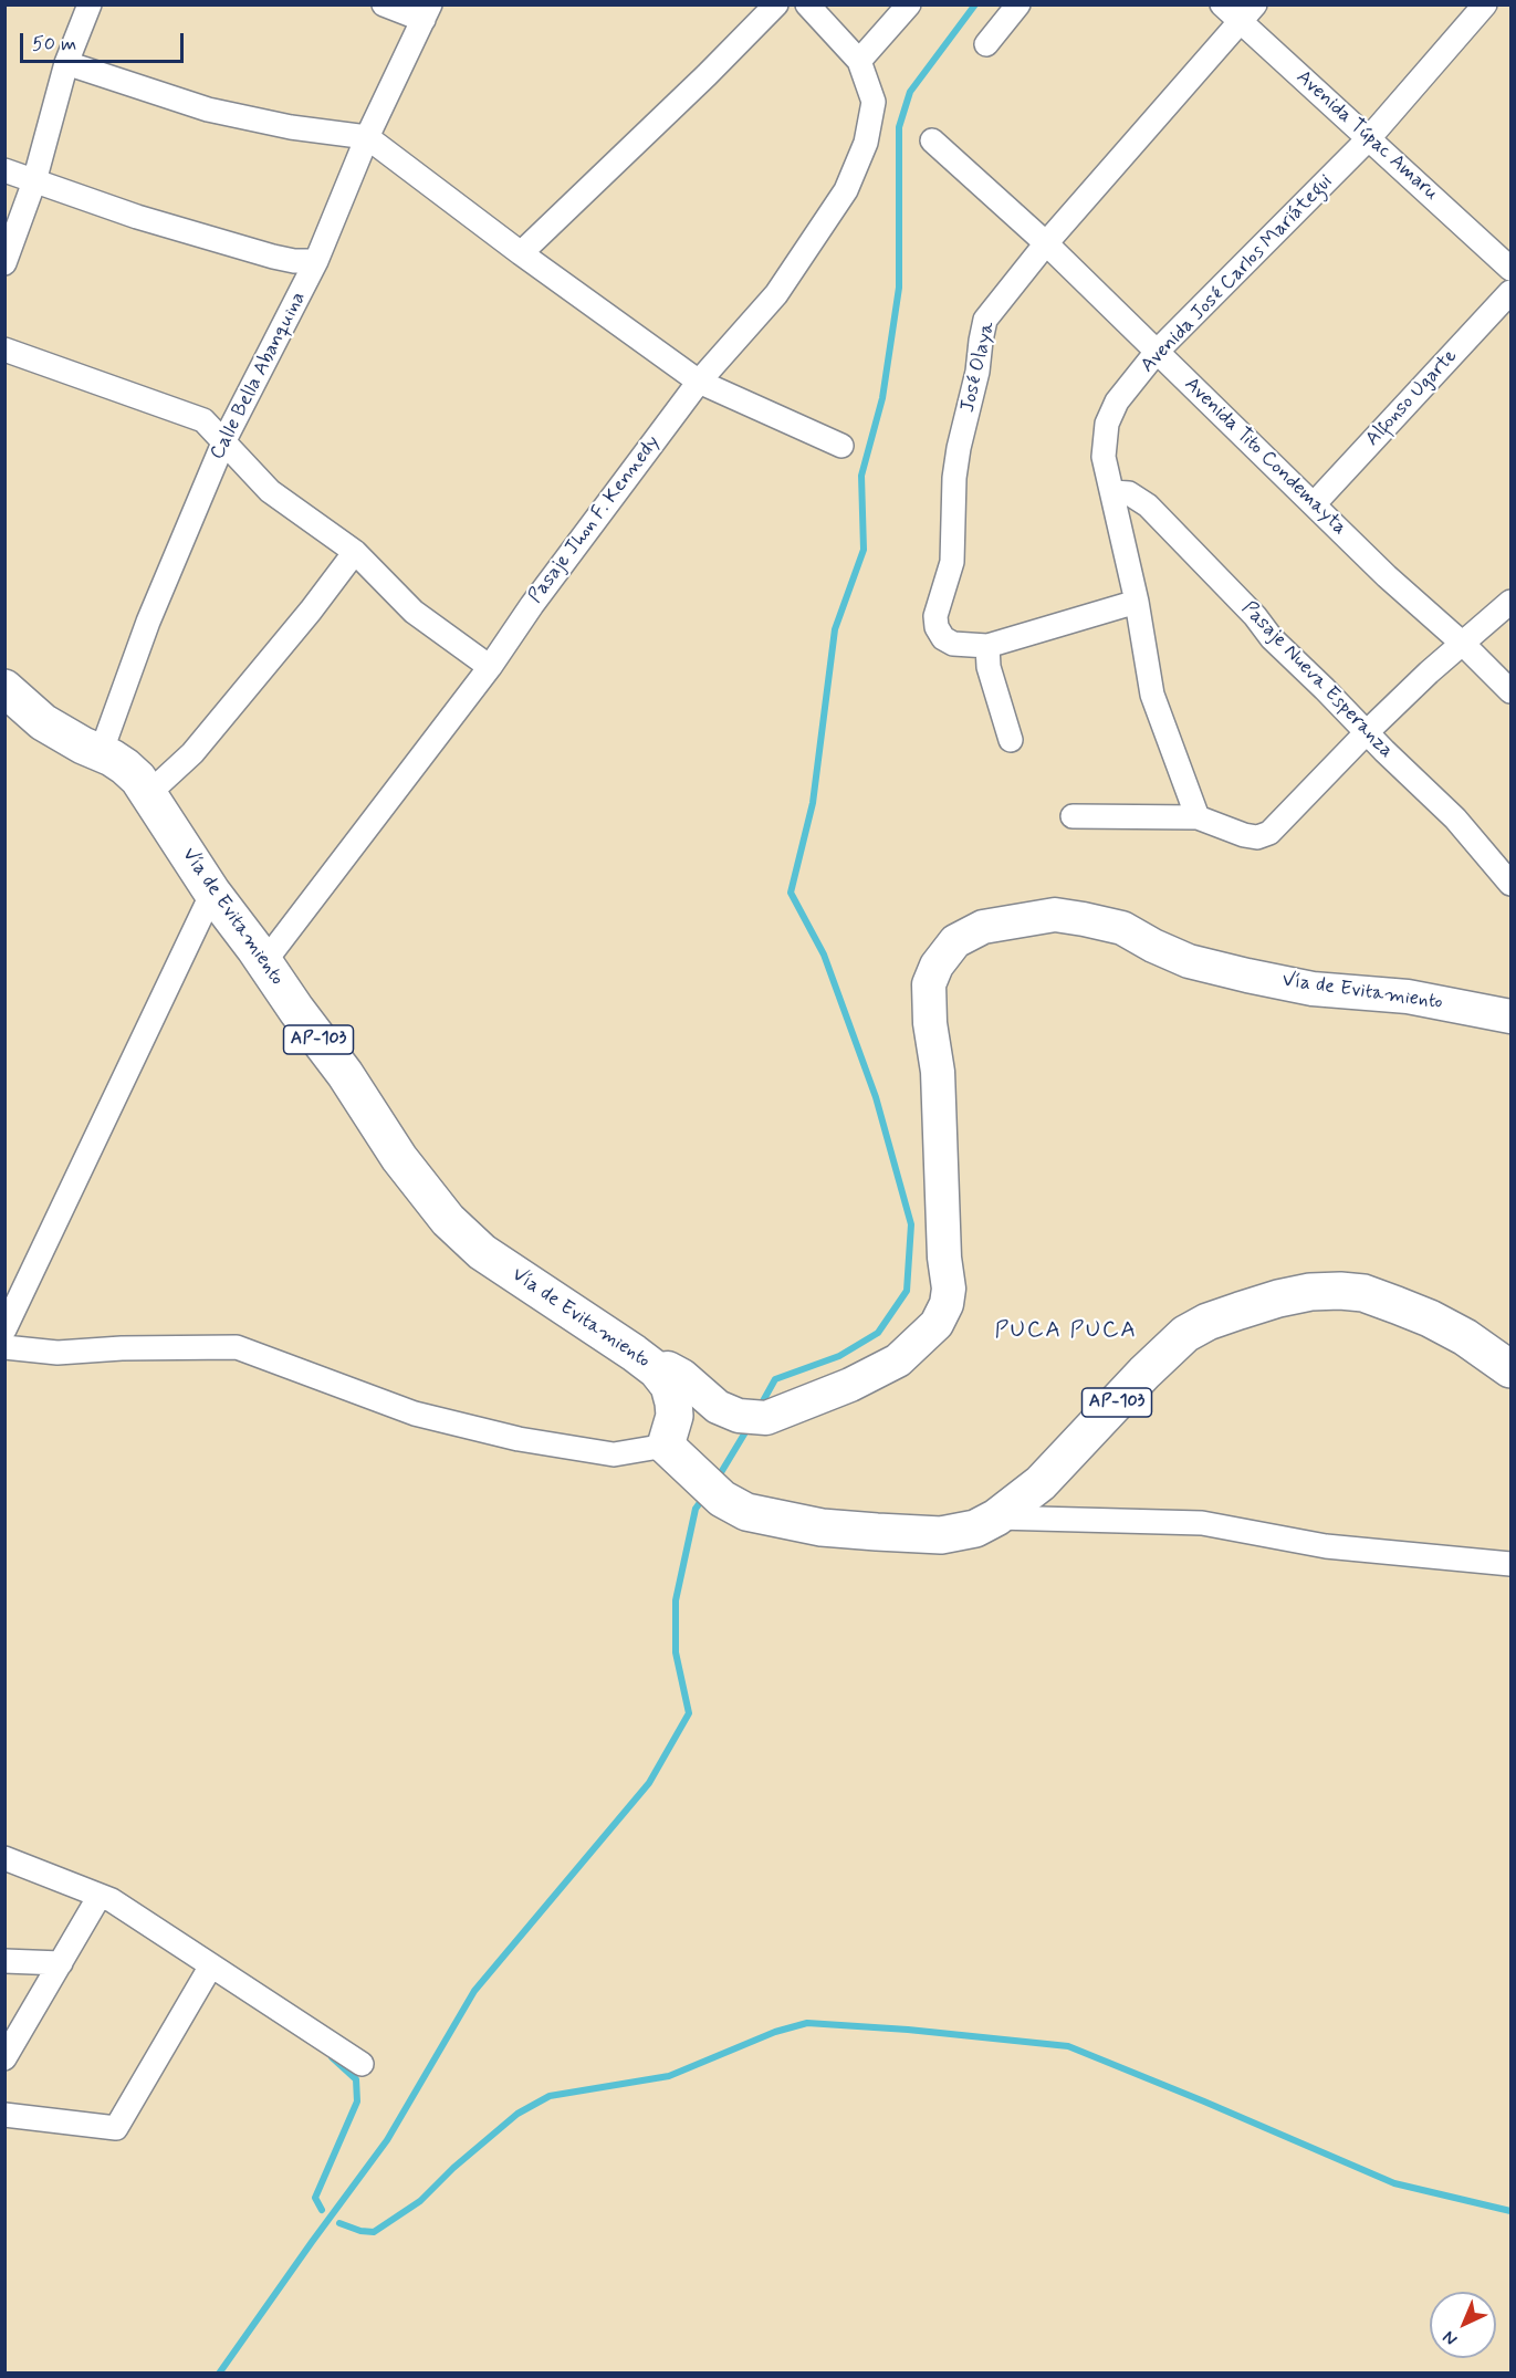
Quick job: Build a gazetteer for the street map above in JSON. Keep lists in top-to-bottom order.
{
  "streets": {
    "main road": ["Vía de Evitamiento", "AP-103"],
    "street": [
      "Avenida Túpac Amaru",
      "Avenida José Carlos Mariátegui",
      "José Olaya",
      "Calle Bella Abanquina",
      "Alfonso Ugarte",
      "Avenida Tito Condemayta",
      "Pasaje Jhon F. Kennedy",
      "Pasaje Nueva Esperanza"
    ]
  },
  "crossings": [
    ["Avenida Túpac Amaru", "Avenida José Carlos Mariátegui"],
    ["Avenida Túpac Amaru", "José Olaya"],
    ["Avenida José Carlos Mariátegui", "Avenida Tito Condemayta"],
    ["Avenida José Carlos Mariátegui", "Pasaje Nueva Esperanza"],
    ["José Olaya", "Avenida Tito Condemayta"],
    ["Calle Bella Abanquina", "Vía de Evitamiento"],
    ["Alfonso Ugarte", "Avenida Tito Condemayta"],
    ["Pasaje Jhon F. Kennedy", "Vía de Evitamiento"],
    ["Vía de Evitamiento", "AP-103"]
  ],
  "districts": ["PUCA PUCA"],
  "scale_bar": "50 m",
  "north": "bottom left"
}
